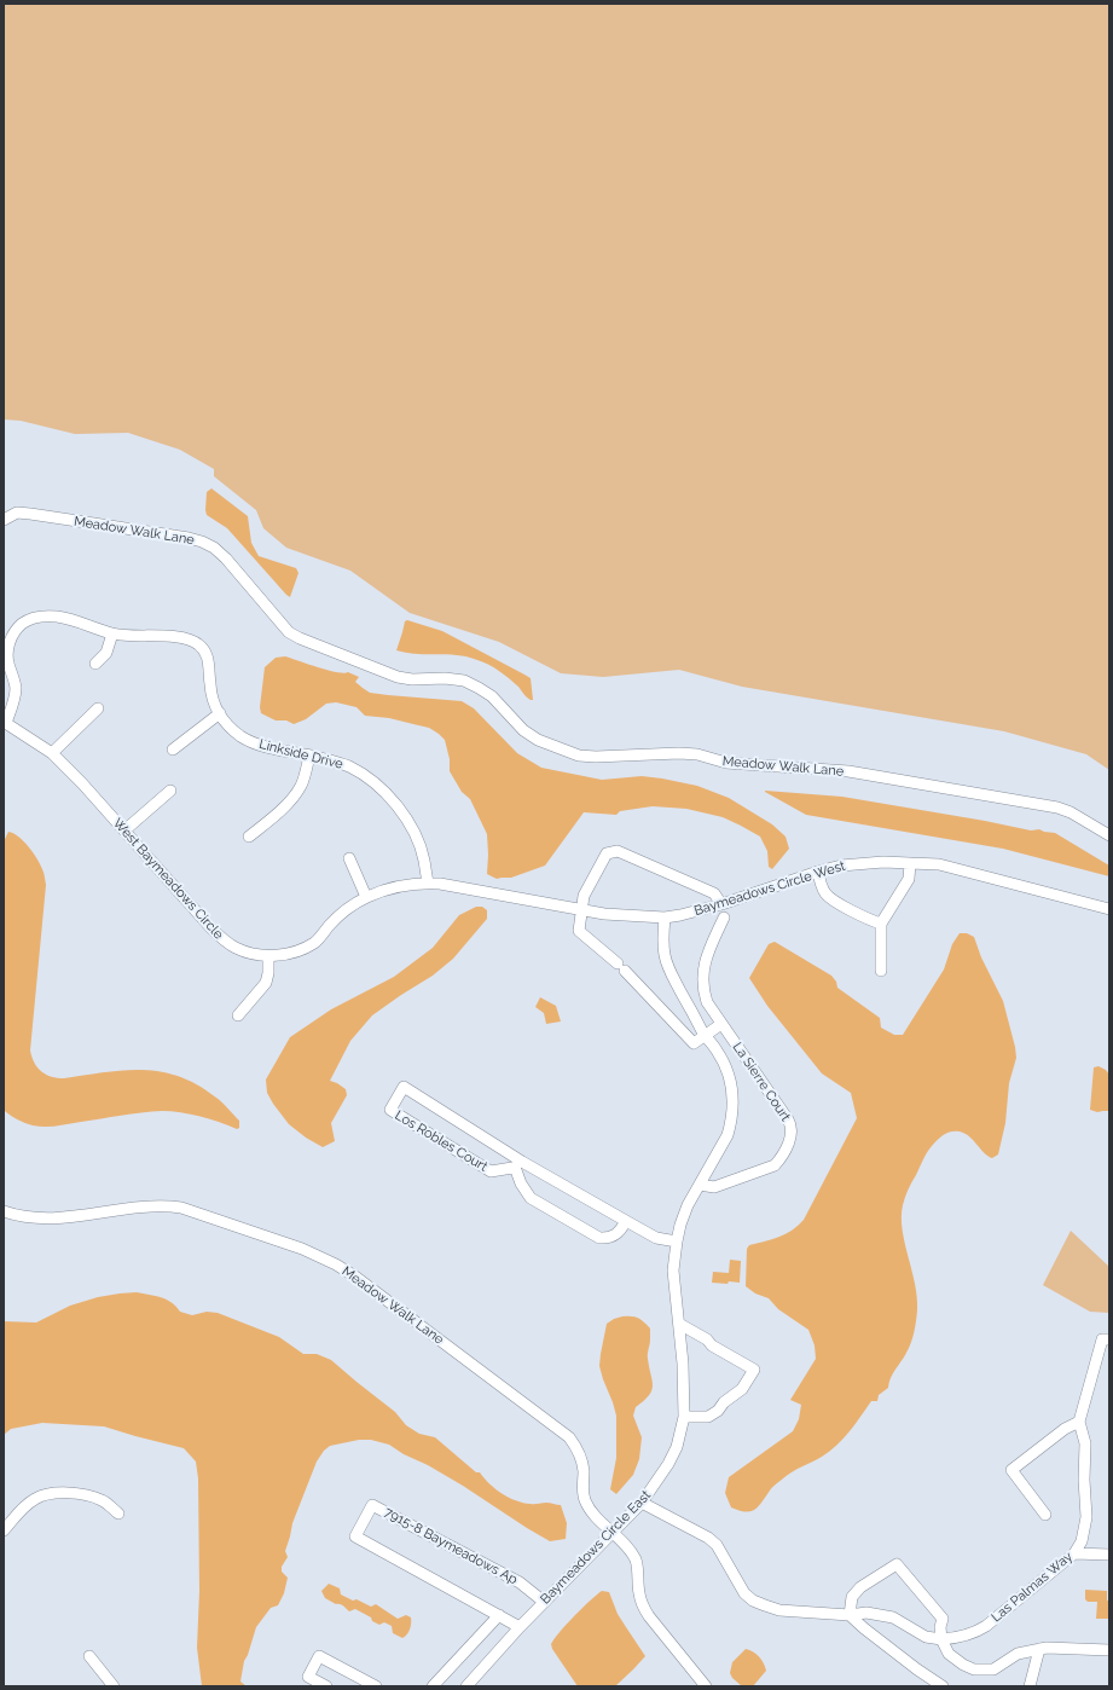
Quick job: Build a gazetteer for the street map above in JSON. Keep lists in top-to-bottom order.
{
  "streets": {
    "street": [
      "Meadow Walk Lane",
      "Linkside Drive",
      "West Baymeadows Circle",
      "Baymeadows Circle West",
      "La Sierre Court",
      "Los Robles Court",
      "7915-8 Baymeadows Ap",
      "Baymeadows Circle East",
      "Las Palmas Way"
    ]
  },
  "crossings": [
    ["Meadow Walk Lane", "Baymeadows Circle East"],
    ["Linkside Drive", "West Baymeadows Circle"],
    ["Linkside Drive", "Baymeadows Circle West"],
    ["West Baymeadows Circle", "Baymeadows Circle West"],
    ["Baymeadows Circle West", "Baymeadows Circle East"],
    ["La Sierre Court", "Baymeadows Circle East"],
    ["Los Robles Court", "Baymeadows Circle East"],
    ["7915-8 Baymeadows Ap", "Baymeadows Circle East"],
    ["Baymeadows Circle East", "Las Palmas Way"]
  ]
}
